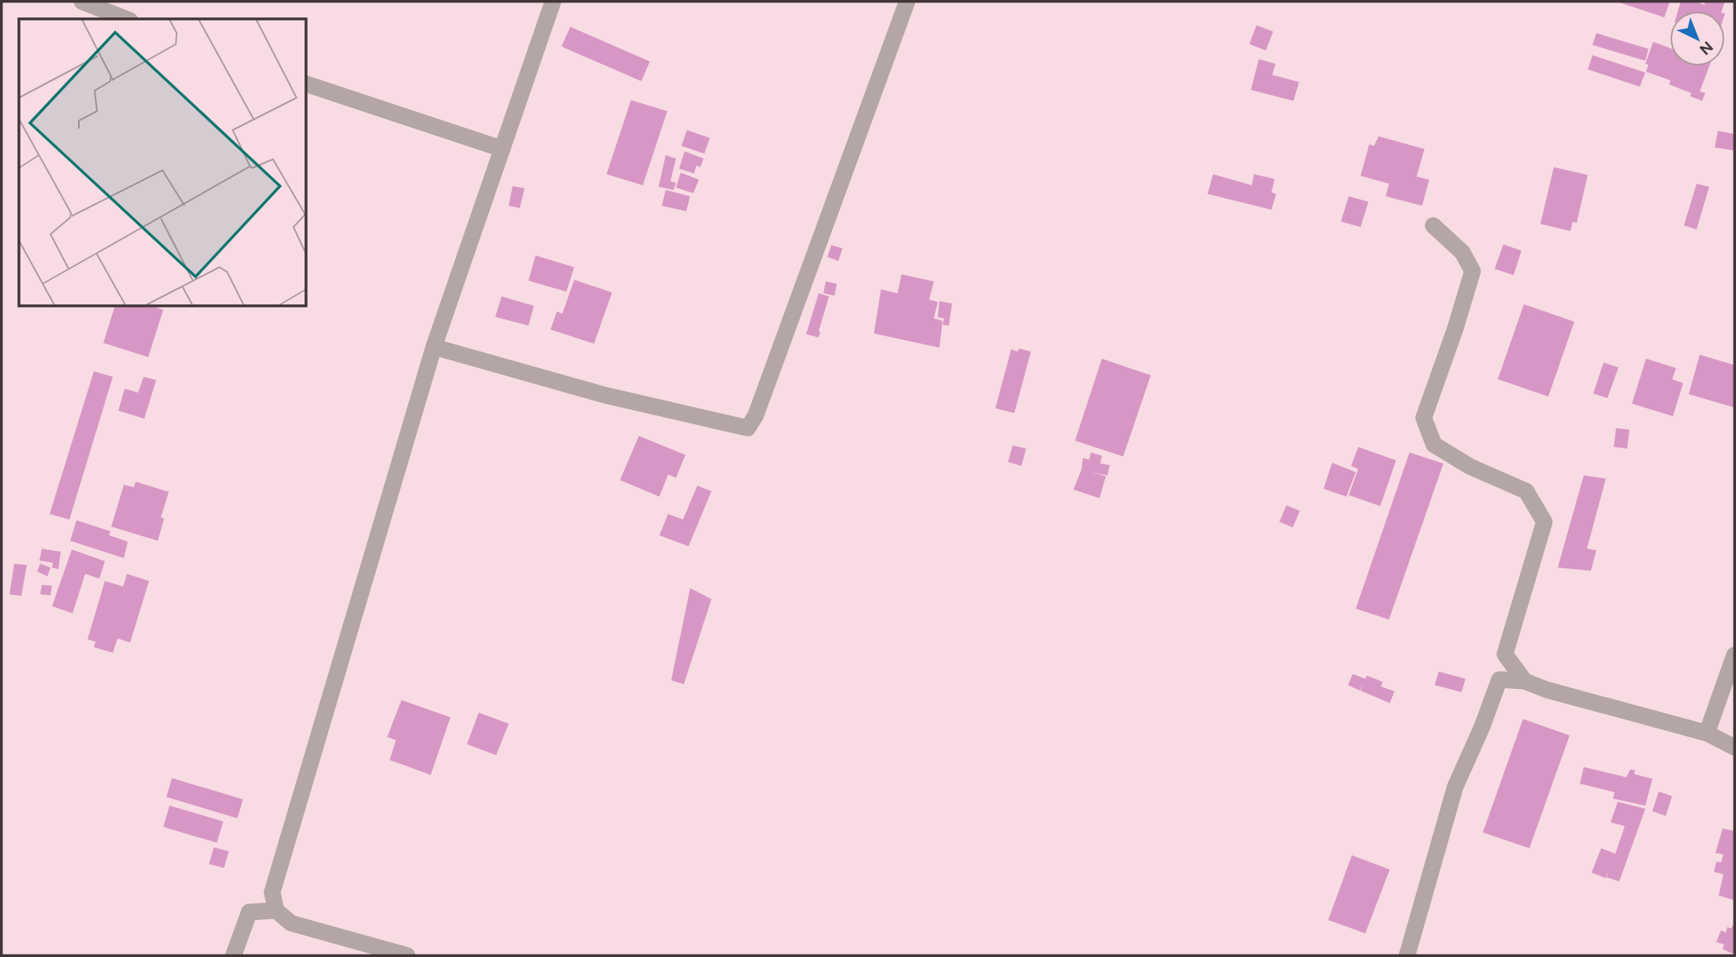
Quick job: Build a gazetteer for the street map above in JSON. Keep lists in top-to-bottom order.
{
  "north": "bottom right"
}
